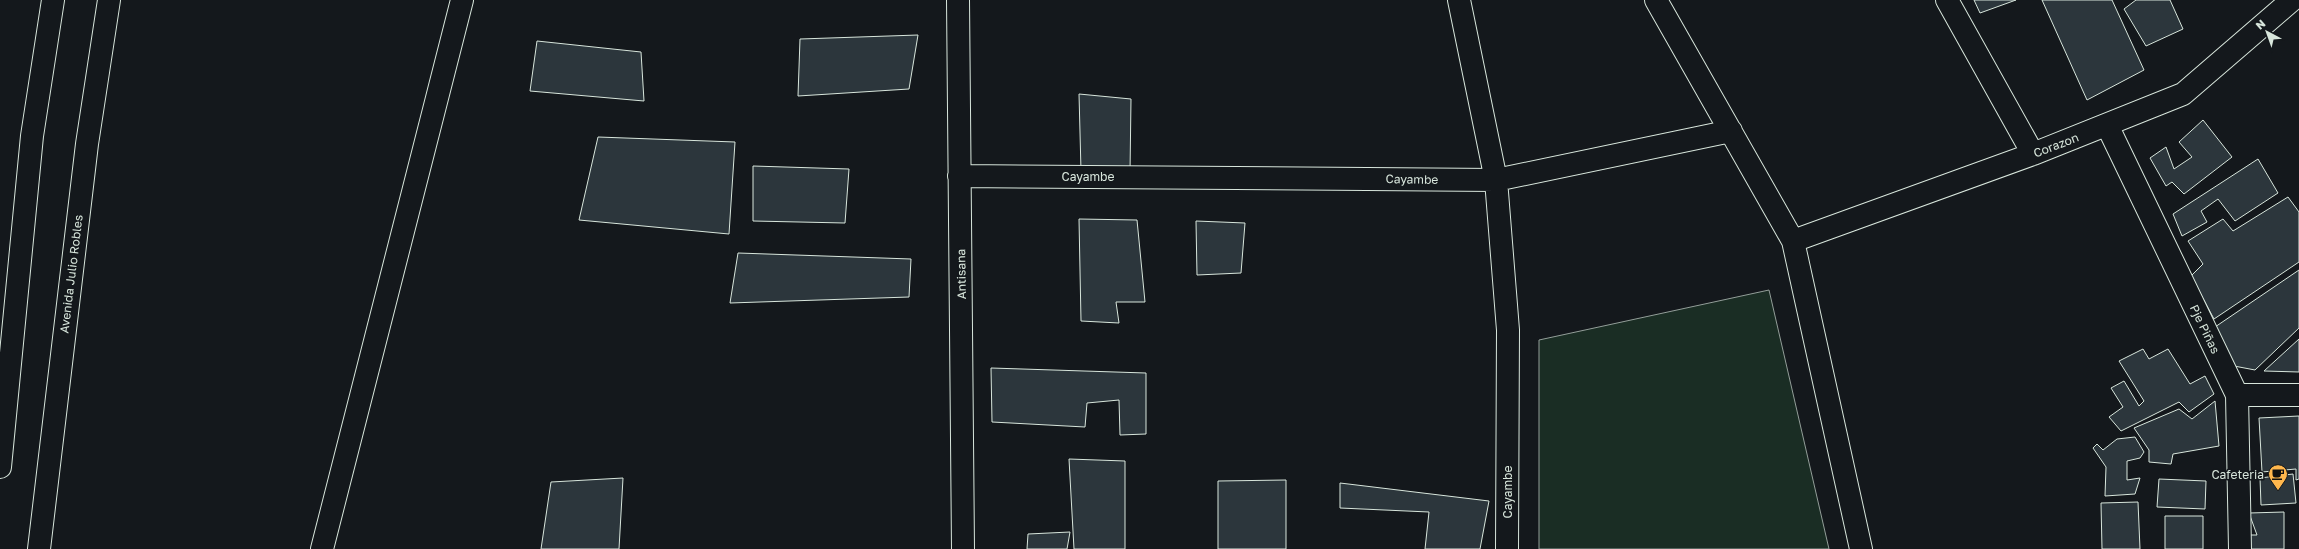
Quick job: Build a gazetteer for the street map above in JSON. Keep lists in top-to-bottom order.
{
  "streets": {
    "street": [
      "Corazon",
      "Cayambe",
      "Avenida Julio Robles",
      "Antisana",
      "Pje Piñas"
    ]
  },
  "crossings": [
    ["Corazon", "Pje Piñas"],
    ["Cayambe", "Antisana"]
  ],
  "places": {
    "cafe": ["Cafeteria"]
  },
  "north": "top left"
}
